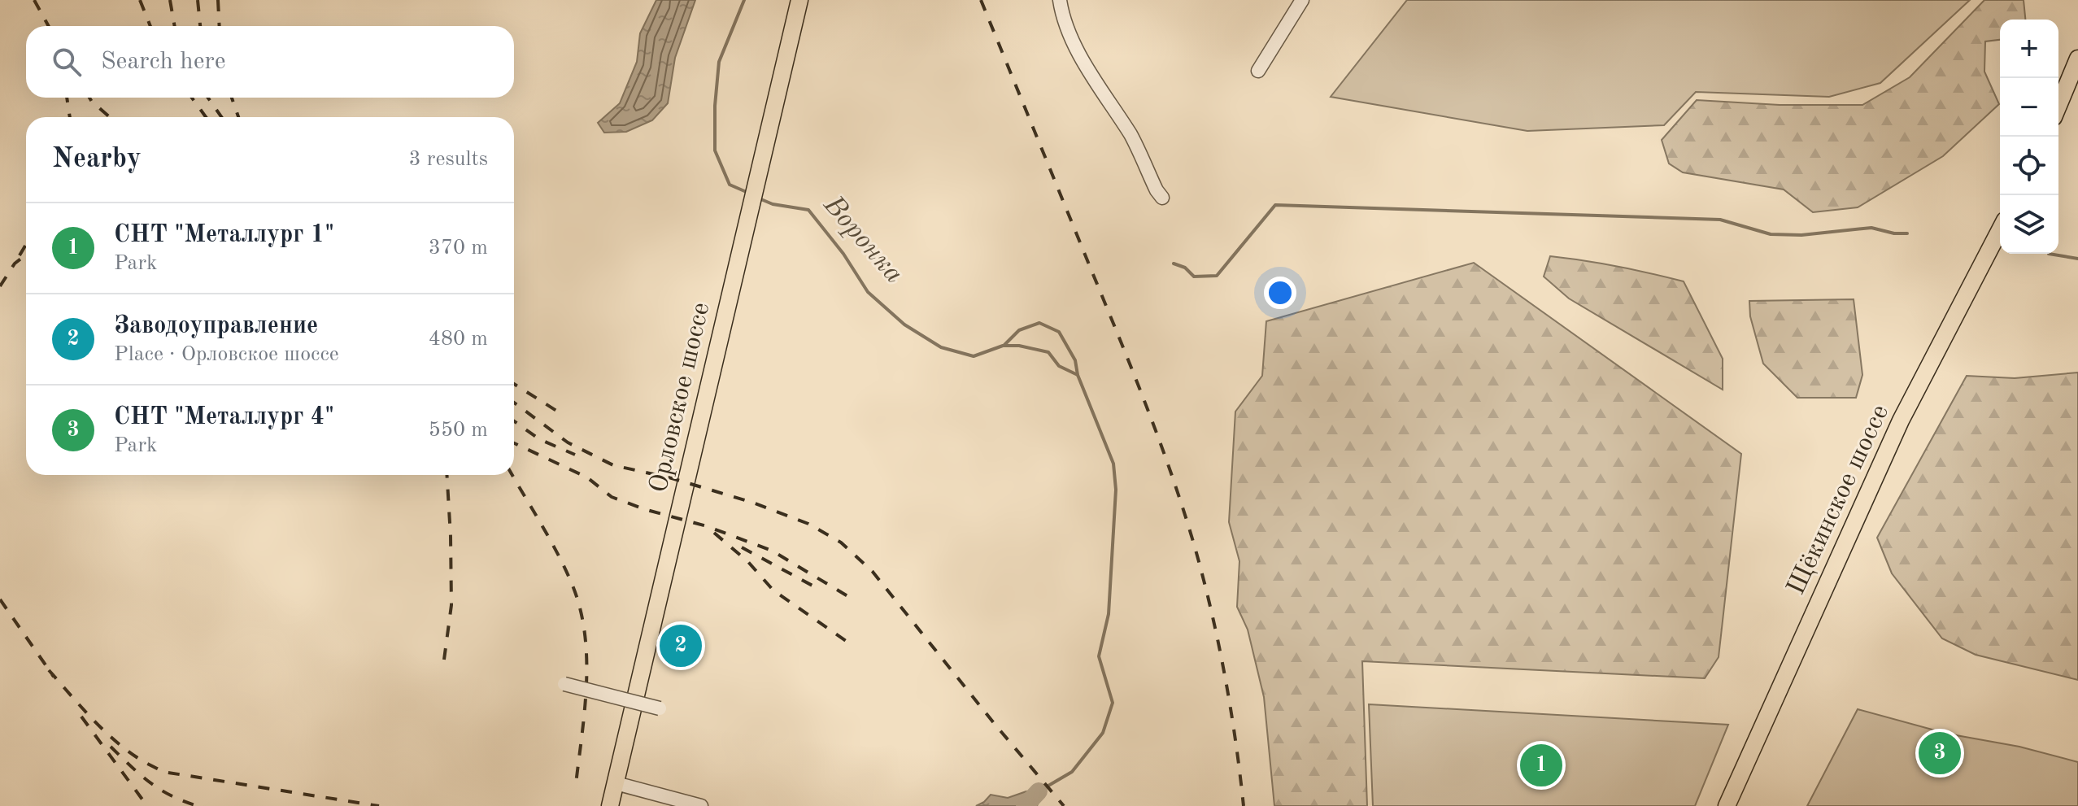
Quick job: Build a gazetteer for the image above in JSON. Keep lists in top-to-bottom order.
{
  "streets": {
    "main road": ["Орловское шоссе", "Щёкинское шоссе"]
  },
  "water": ["Воронка"],
  "page": {
    "map_buttons": ["+", "−"],
    "search": "Search here",
    "heading": ["Nearby", "3 results"],
    "list": [
      {
        "mark": "1",
        "name": "СНТ \"Металлург 1\"",
        "note": "Park",
        "value": "370 m"
      },
      {
        "mark": "2",
        "name": "Заводоуправление",
        "note": "Place · Орловское шоссе",
        "value": "480 m"
      },
      {
        "mark": "3",
        "name": "СНТ \"Металлург 4\"",
        "note": "Park",
        "value": "550 m"
      }
    ],
    "pins": ["2", "3", "1"]
  }
}
